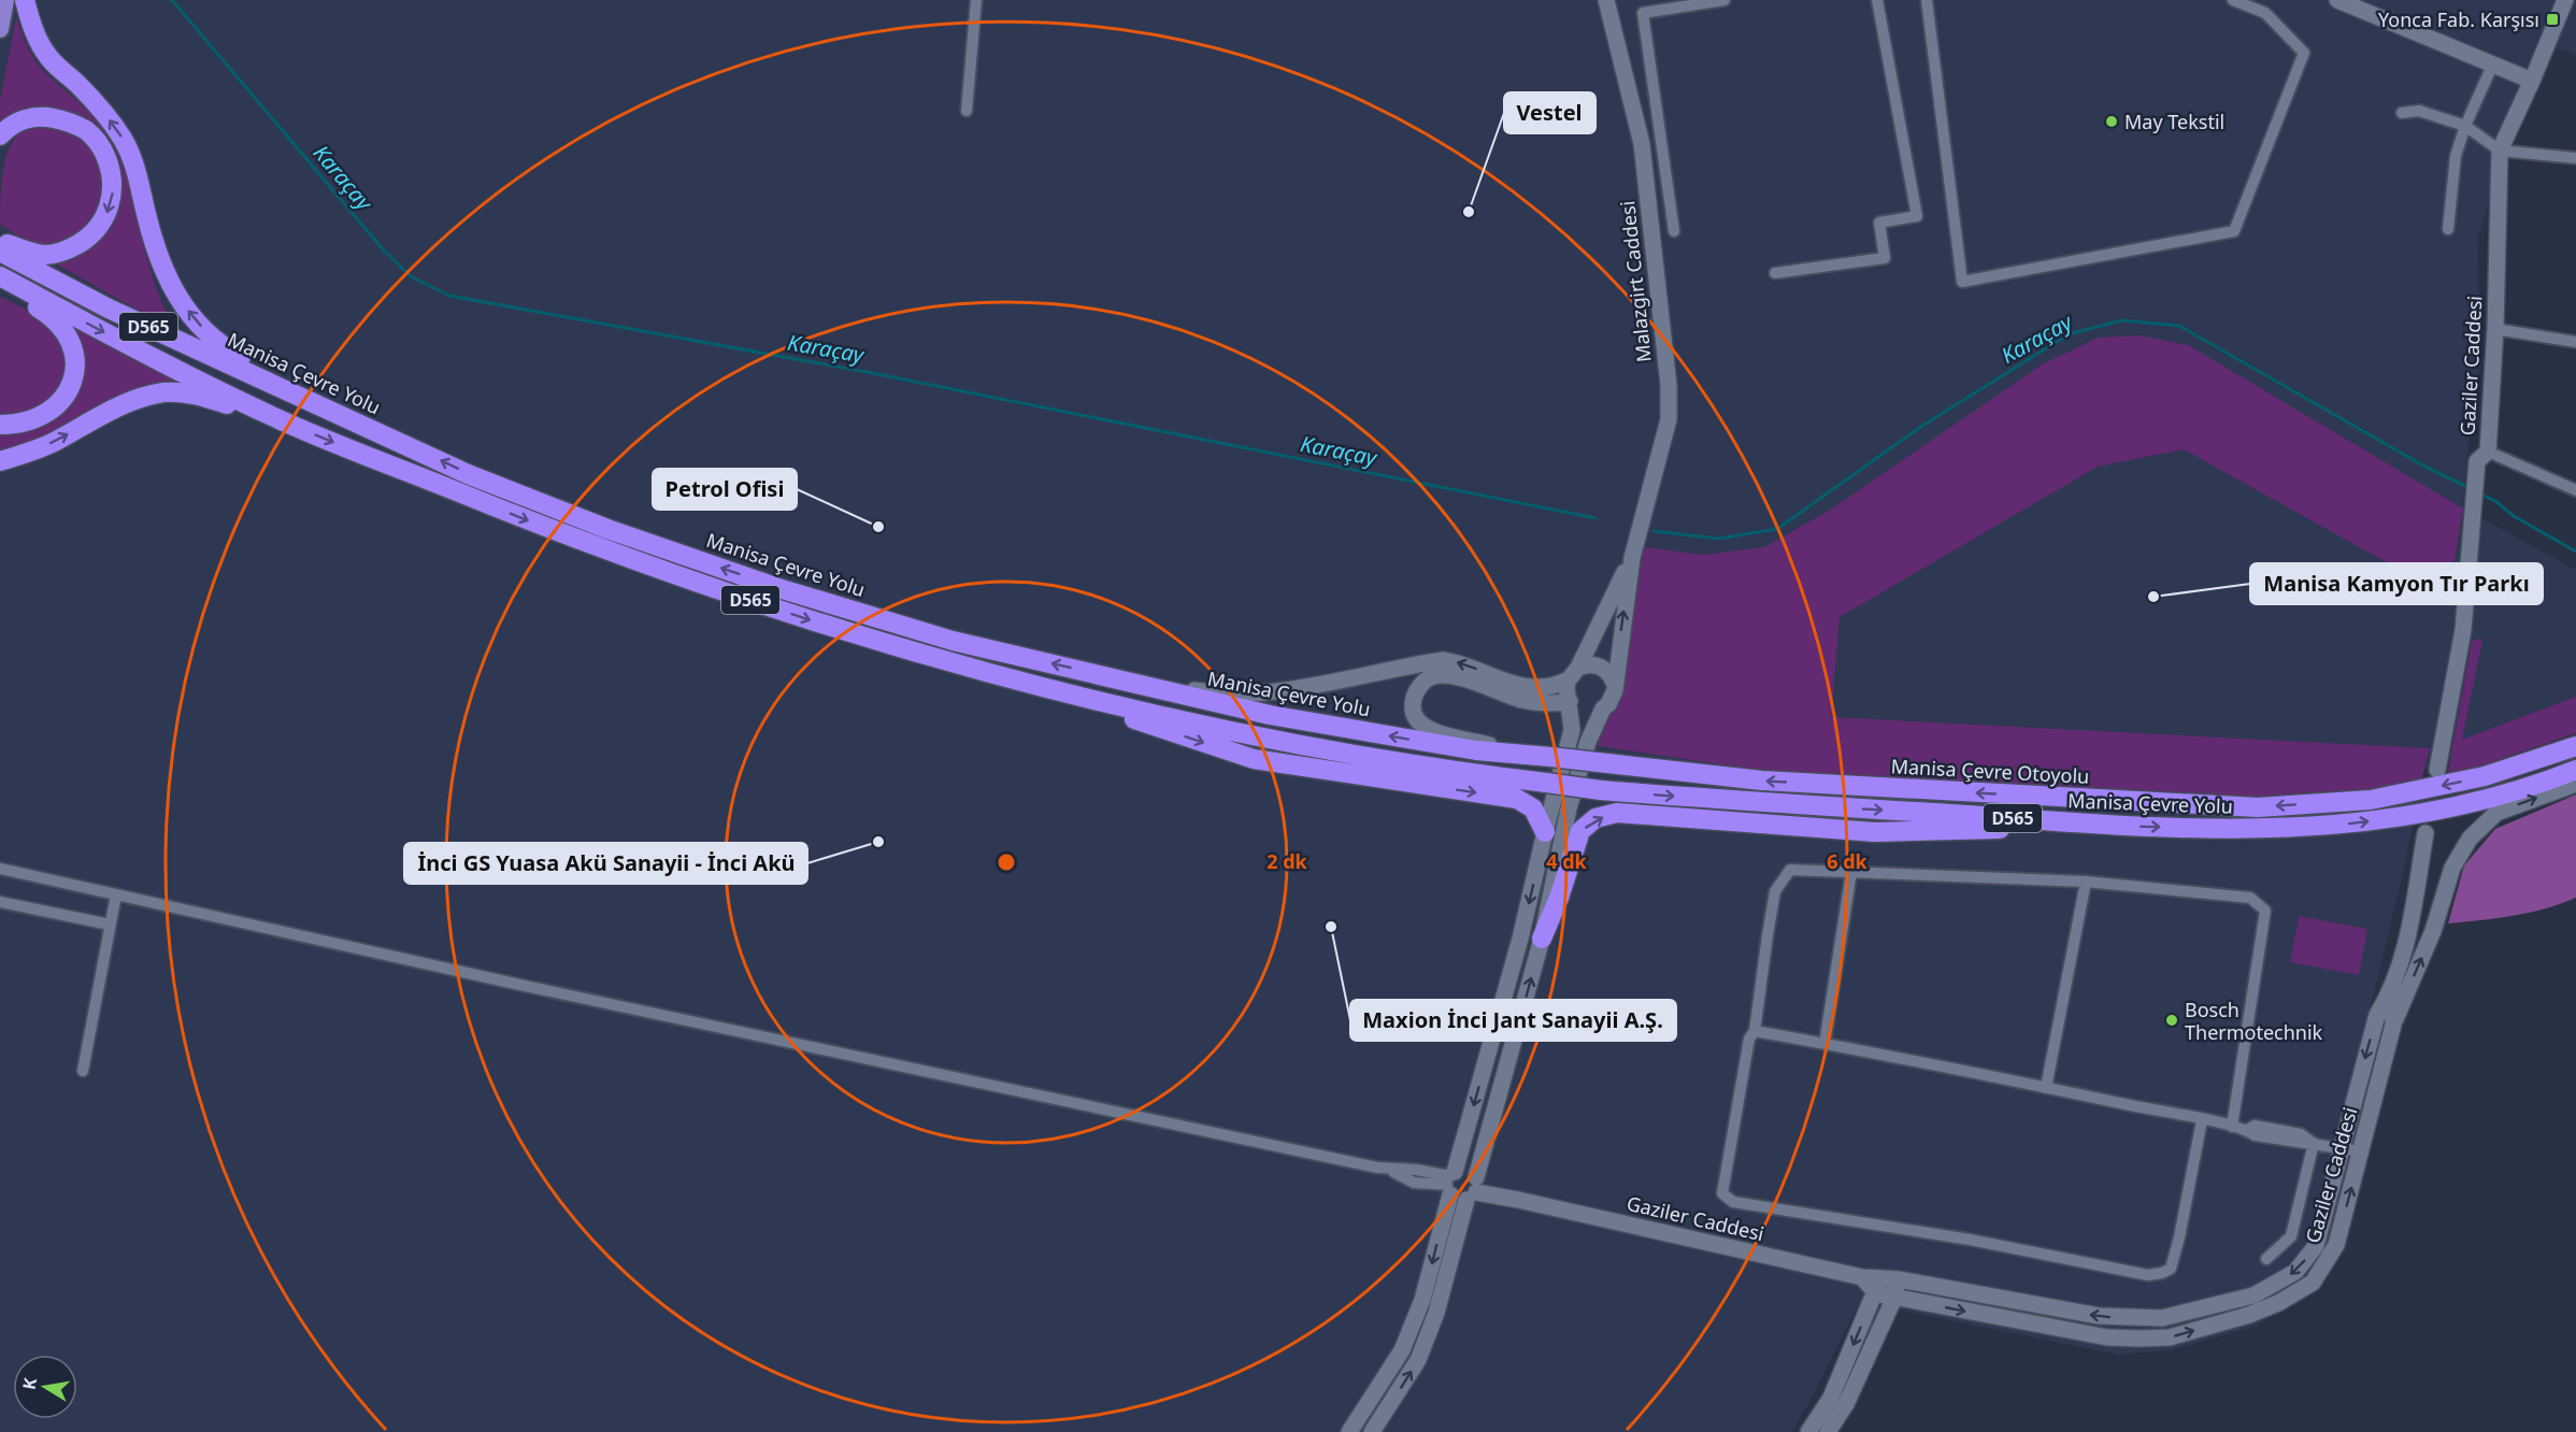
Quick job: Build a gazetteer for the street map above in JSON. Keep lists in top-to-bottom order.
{
  "streets": {
    "highway": ["D565", "Manisa Çevre Yolu", "Manisa Çevre Otoyolu"],
    "street": ["Malazgirt Caddesi", "Gaziler Caddesi"]
  },
  "crossings": [
    ["D565", "Manisa Çevre Yolu"],
    ["Manisa Çevre Yolu", "Manisa Çevre Otoyolu"]
  ],
  "one_way": ["Manisa Çevre Otoyolu"],
  "water": ["Karaçay"],
  "places": {
    "transit": ["Yonca Fab. Karşısı"],
    "other": [
      "May Tekstil",
      "Vestel",
      "Petrol Ofisi",
      "Manisa Kamyon Tır Parkı",
      "İnci GS Yuasa Akü Sanayii - İnci Akü",
      "Maxion İnci Jant Sanayii A.Ş.",
      "Bosch Thermotechnik"
    ]
  },
  "north": "left",
  "rings": ["2 dk", "4 dk", "6 dk"]
}
